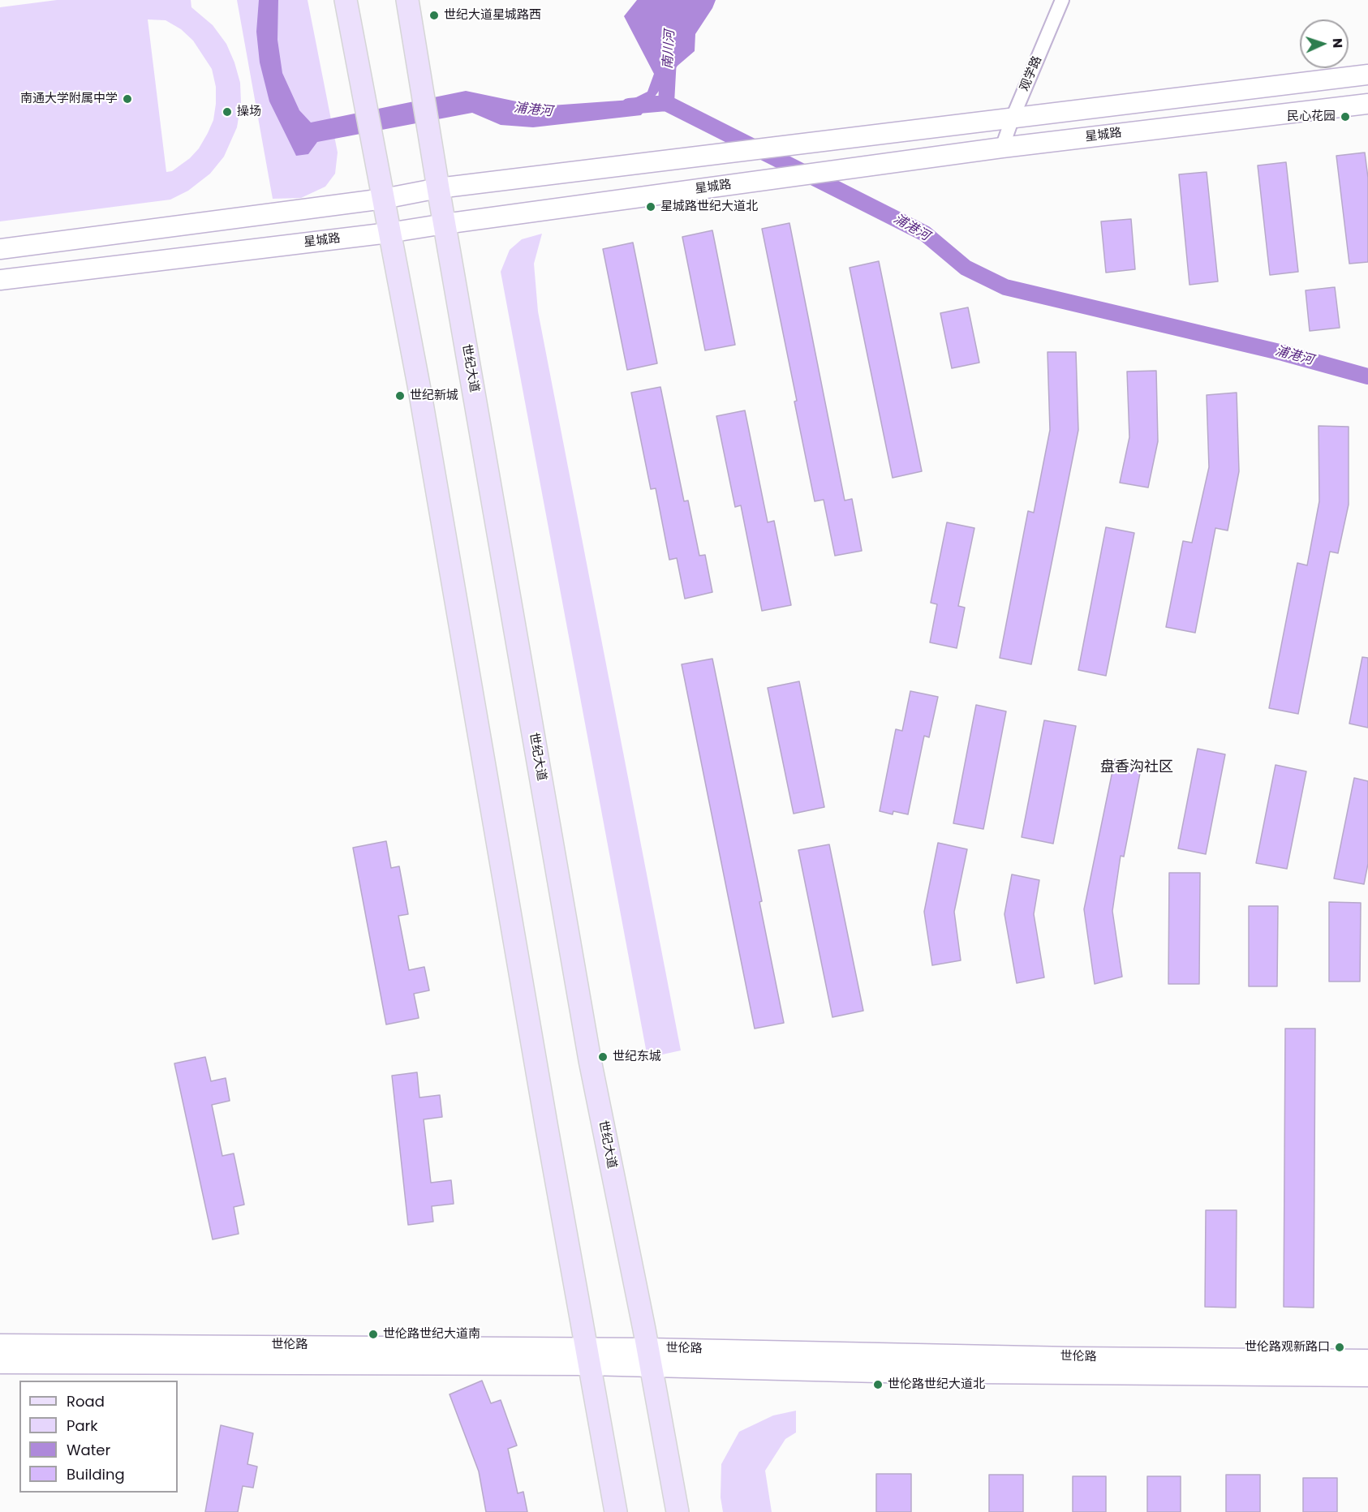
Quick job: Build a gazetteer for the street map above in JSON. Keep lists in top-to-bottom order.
{
  "streets": {
    "main road": ["世纪大道"],
    "street": ["观学路", "星城路", "世伦路"]
  },
  "crossings": [
    ["观学路", "星城路"],
    ["星城路", "世纪大道"],
    ["世纪大道", "世伦路"]
  ],
  "districts": ["盘香沟社区"],
  "water": ["南川河", "浦港河"],
  "places": [
    "世纪大道星城路西",
    "南通大学附属中学",
    "操场",
    "民心花园",
    "星城路世纪大道北",
    "世纪新城",
    "世纪东城",
    "世伦路世纪大道南",
    "世伦路观新路口",
    "世伦路世纪大道北"
  ],
  "legend": [
    "Road",
    "Park",
    "Water",
    "Building"
  ],
  "north": "right"
}
